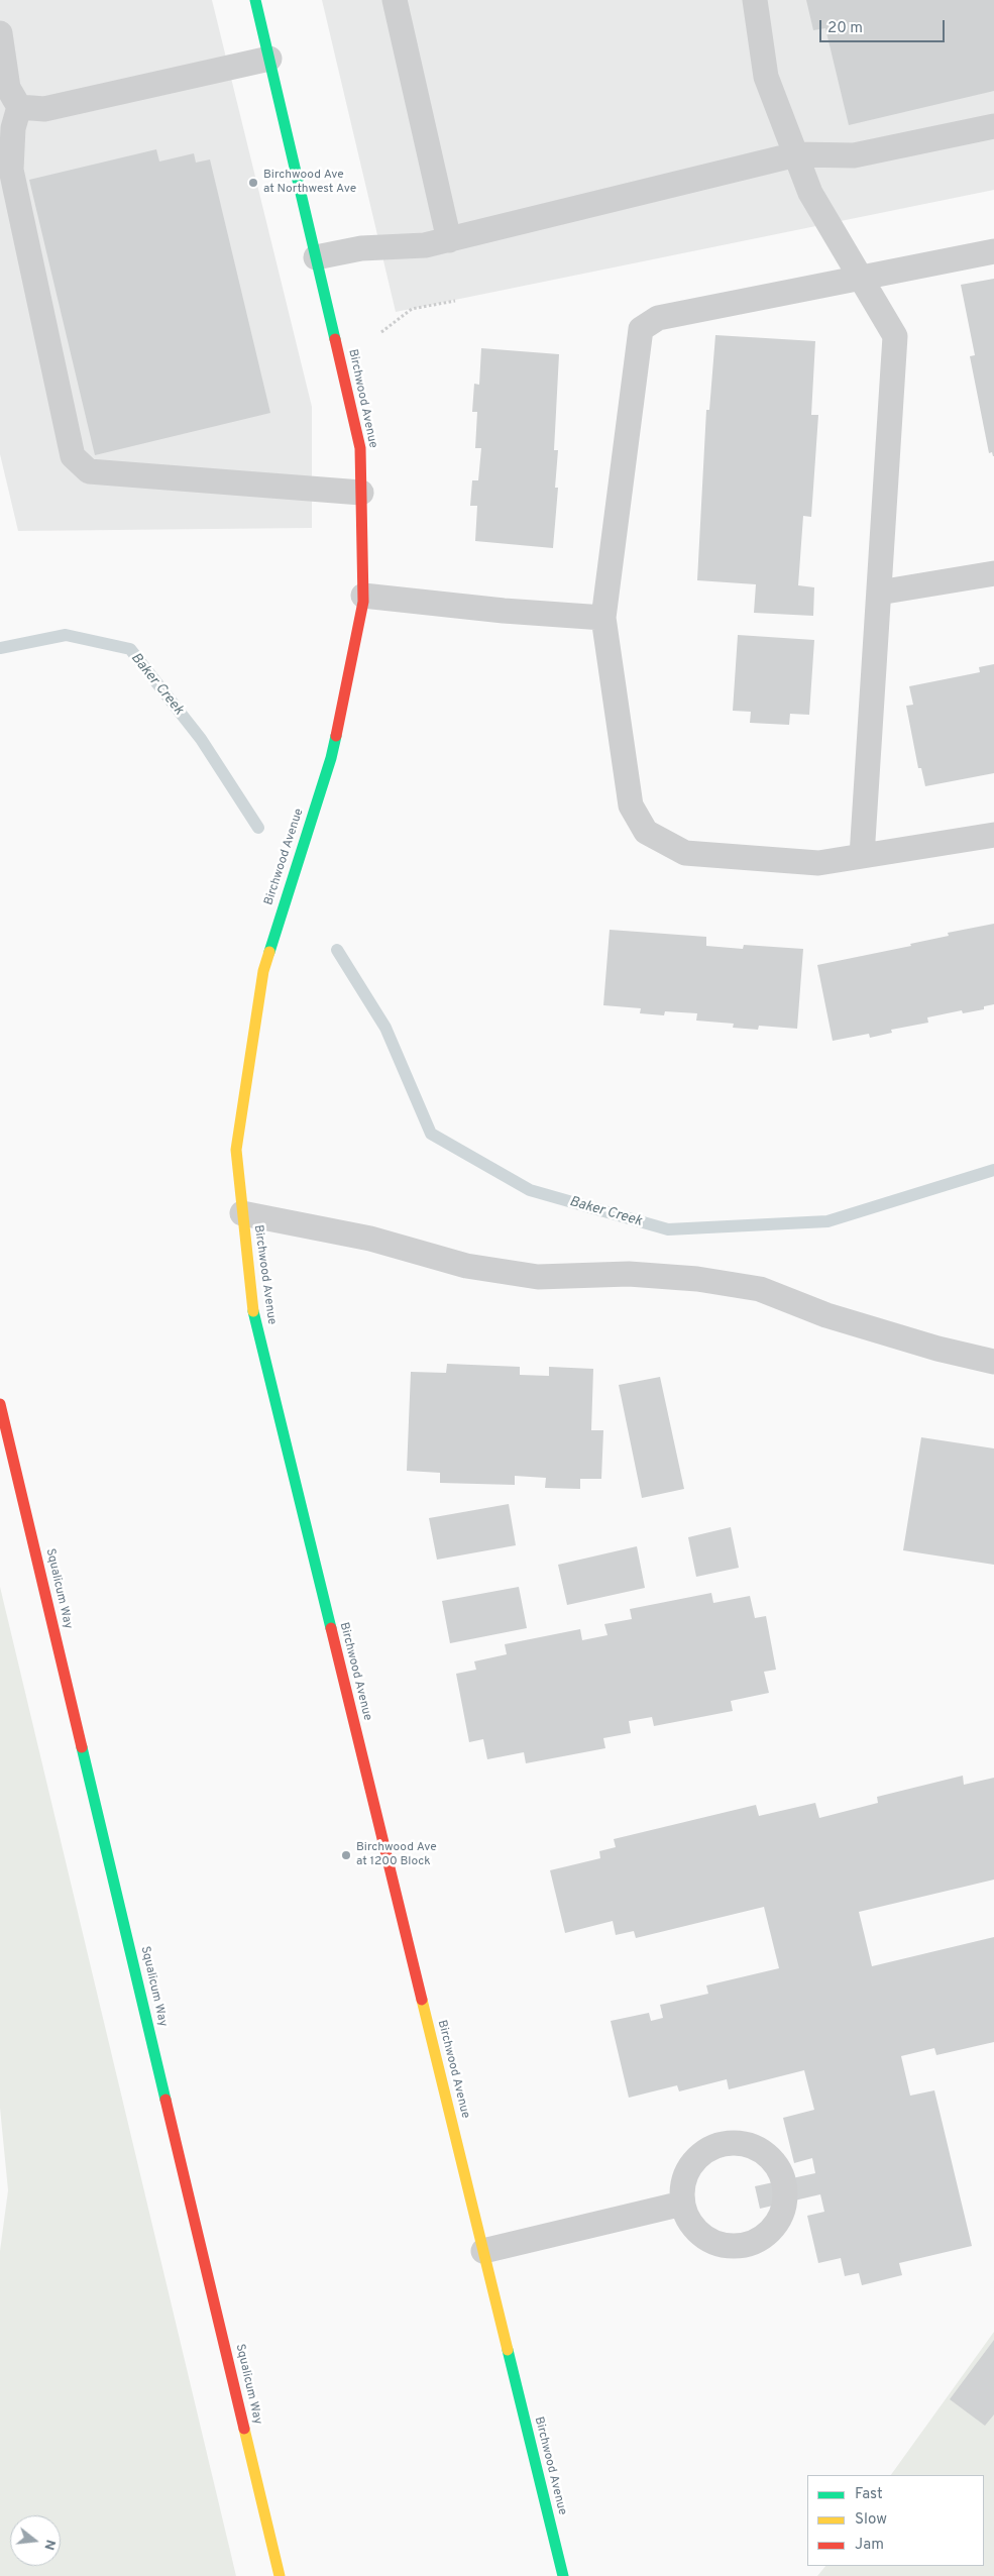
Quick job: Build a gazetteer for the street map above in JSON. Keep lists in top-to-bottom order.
{
  "streets": {
    "street": ["Birchwood Avenue", "Squalicum Way"]
  },
  "water": ["Baker Creek"],
  "places": ["Birchwood Ave at Northwest Ave", "Birchwood Ave at 1200 Block"],
  "legend": ["Fast", "Slow", "Jam"],
  "scale_bar": "20 m",
  "north": "right"
}
